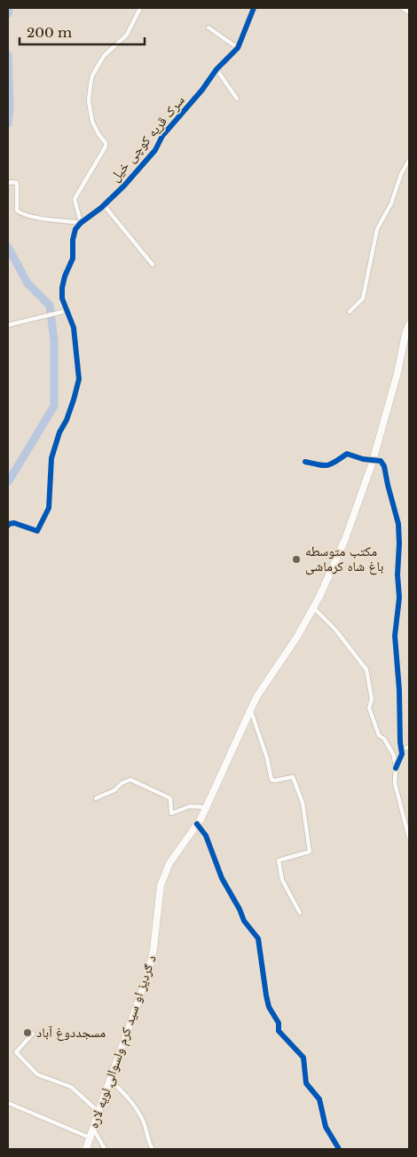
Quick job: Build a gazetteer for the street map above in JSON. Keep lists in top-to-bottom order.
{
  "streets": {
    "highway": ["د ګردیز او سید کرم ولسوالۍ لویه لاره"],
    "street": ["سرک قریه کوچی خیل"]
  },
  "places": ["مکتب متوسطه باغ شاه کرماشی", "مسجددوغ آباد"],
  "scale_bar": "200 m"
}
